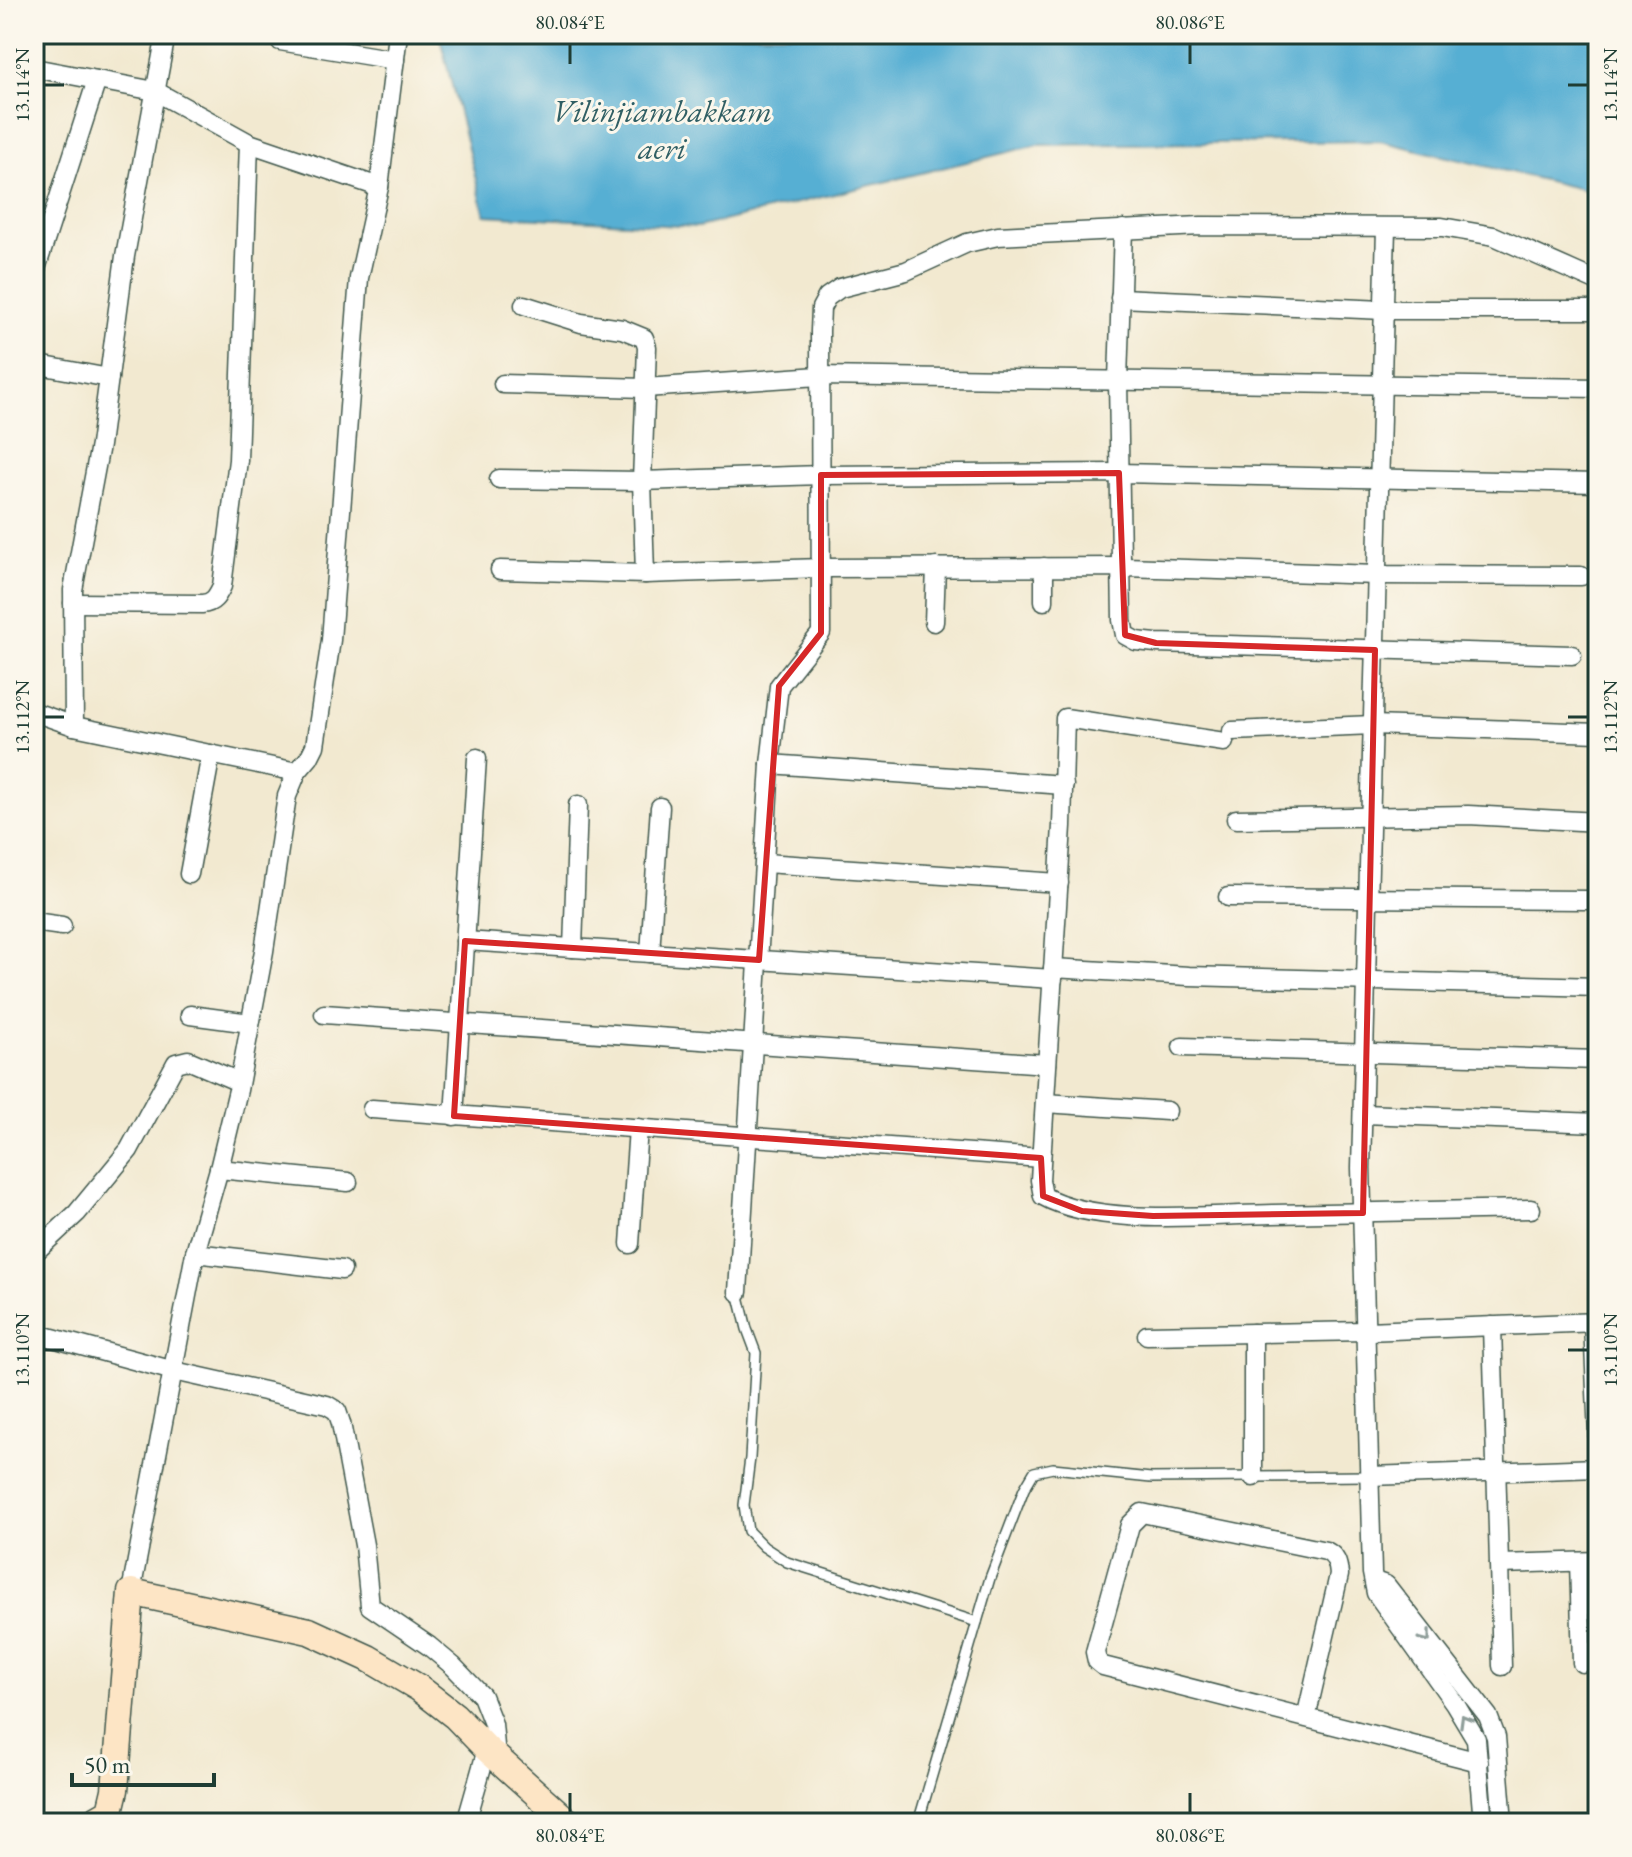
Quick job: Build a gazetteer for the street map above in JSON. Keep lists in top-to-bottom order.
{
  "water": ["Vilinjiambakkam aeri"],
  "scale_bar": "50 m",
  "coordinates": [
    "80.084°E",
    "80.086°E",
    "13.114°N",
    "13.112°N",
    "13.110°N"
  ]
}
